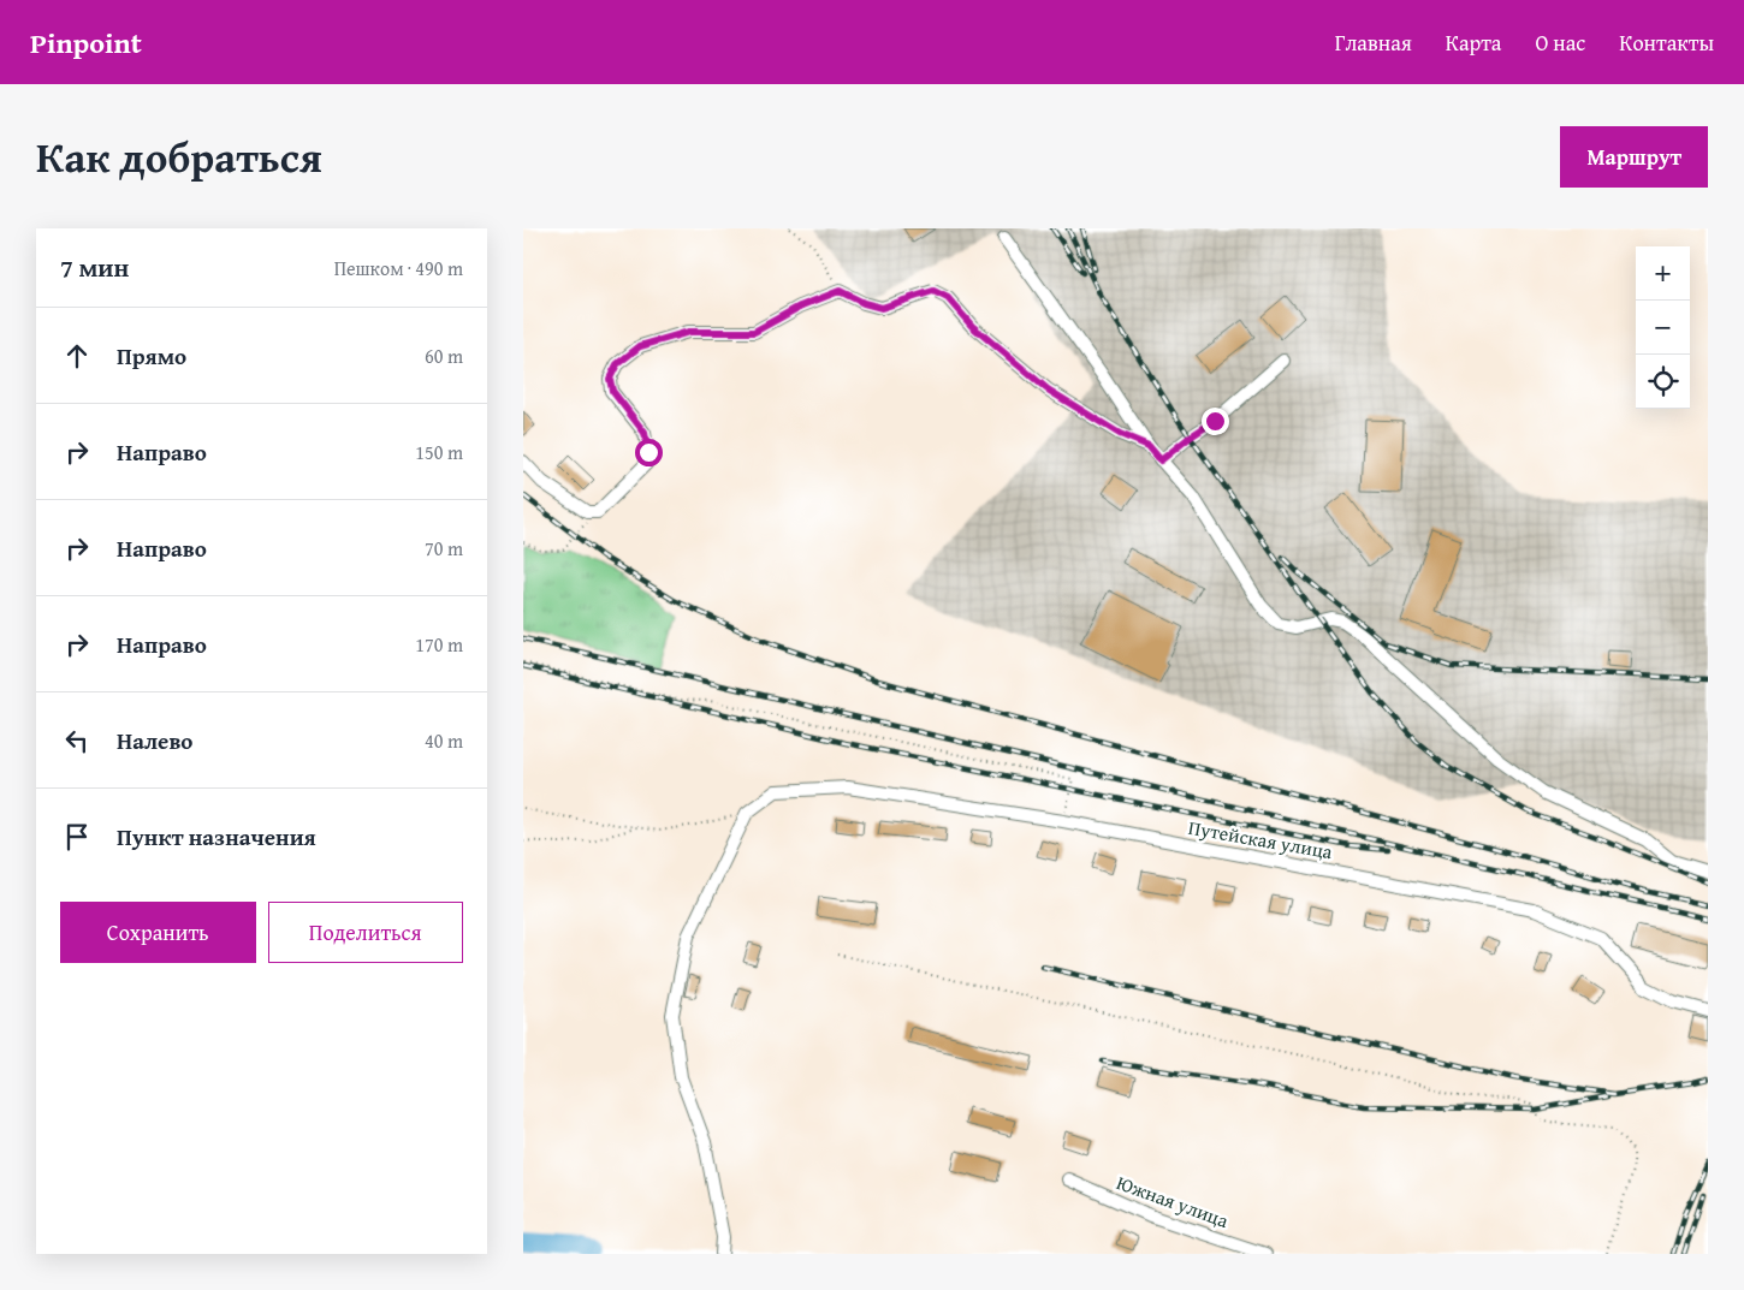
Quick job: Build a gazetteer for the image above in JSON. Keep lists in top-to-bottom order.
{
  "streets": {
    "street": ["Путейская улица", "Южная улица"]
  },
  "page": {
    "header": "Pinpoint",
    "nav": [
      "Главная",
      "Карта",
      "О нас",
      "Контакты"
    ],
    "title": "Как добраться",
    "buttons": [
      "Маршрут",
      ["Сохранить", "Поделиться"]
    ],
    "heading": ["7 мин", "Пешком · 490 m"],
    "map_buttons": ["+", "−"],
    "list": [
      ["Прямо", "60 m"],
      ["Направо", "150 m"],
      ["Направо", "70 m"],
      ["Направо", "170 m"],
      ["Налево", "40 m"],
      "Пункт назначения"
    ]
  }
}
